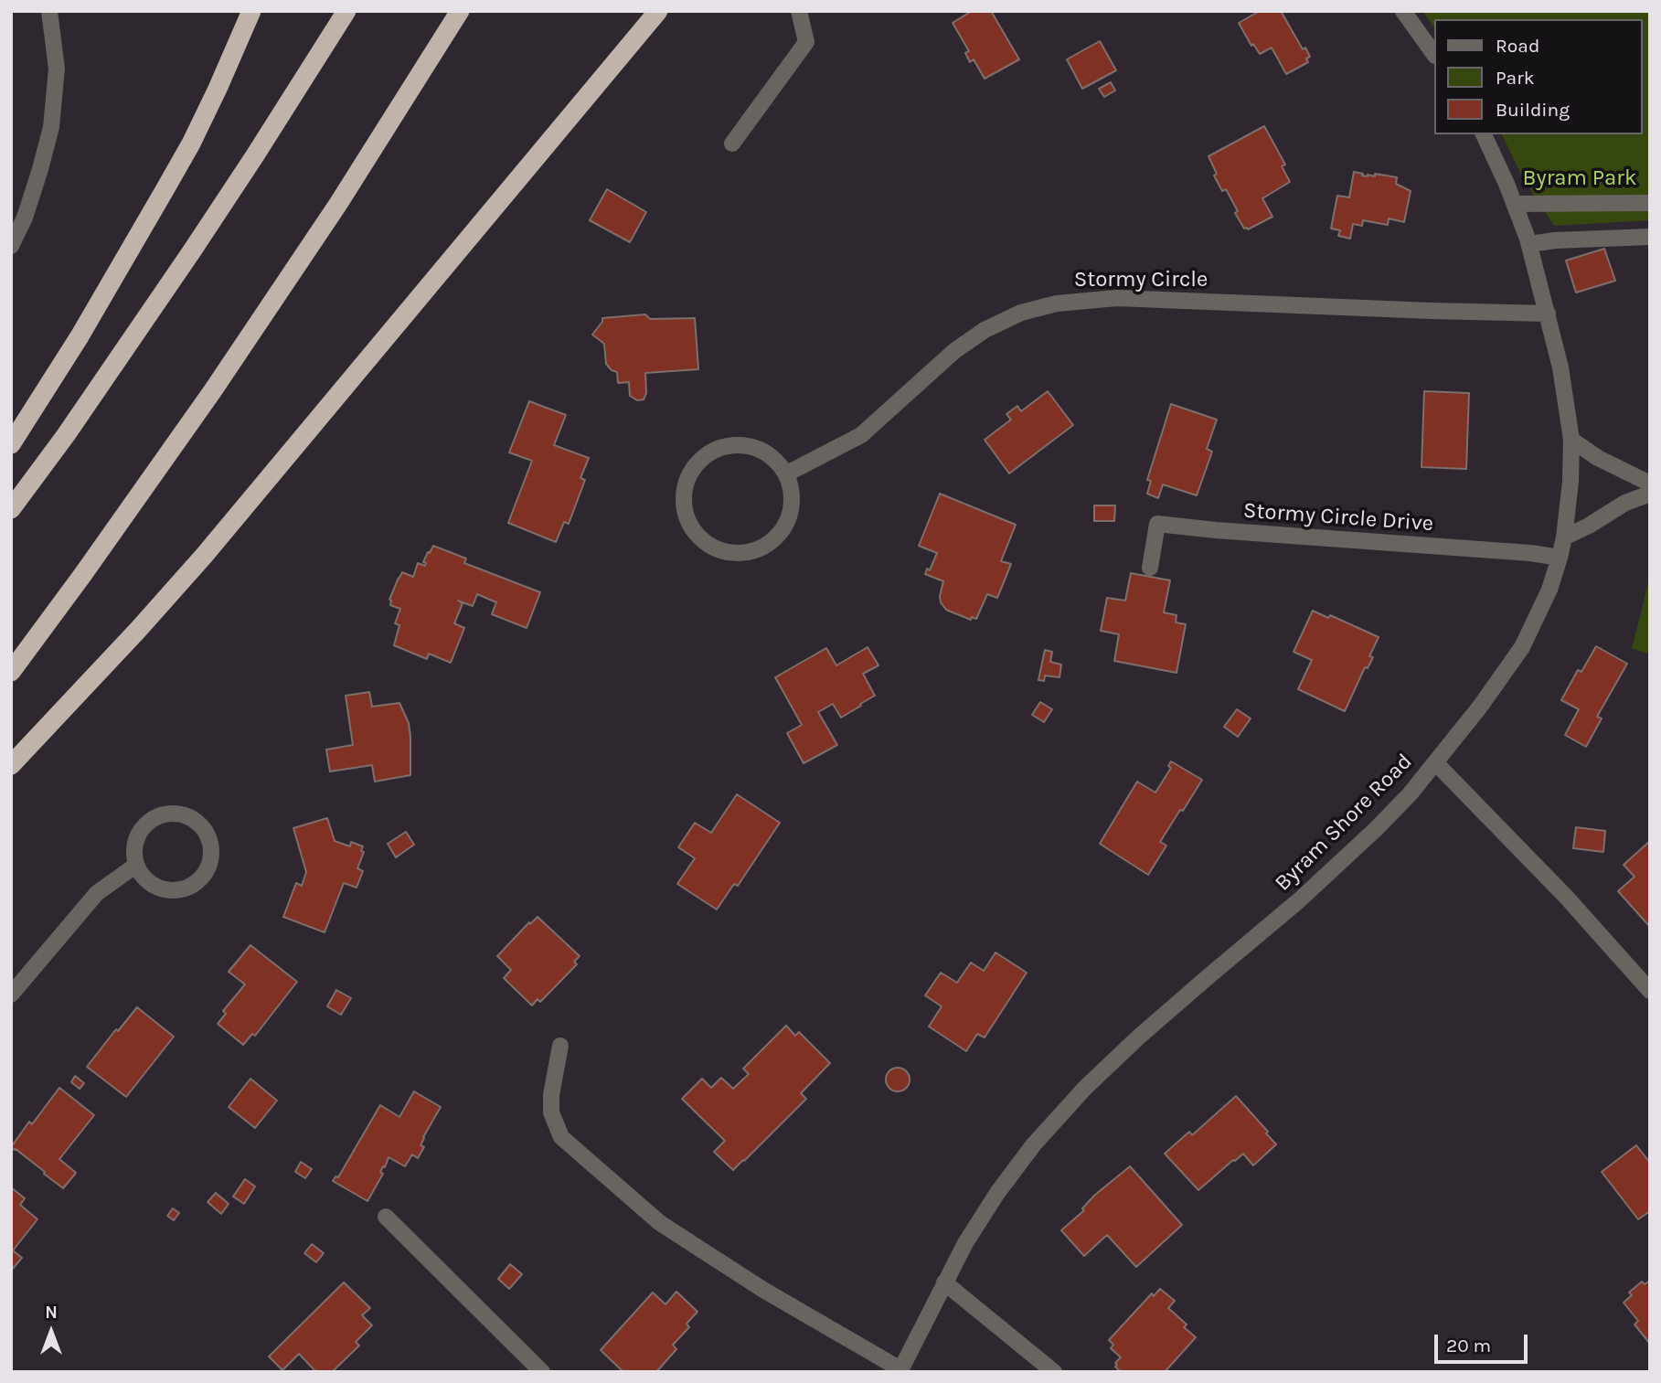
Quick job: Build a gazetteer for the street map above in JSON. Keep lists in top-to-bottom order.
{
  "streets": {
    "street": ["Stormy Circle", "Stormy Circle Drive", "Byram Shore Road"]
  },
  "crossings": [
    ["Stormy Circle", "Byram Shore Road"],
    ["Stormy Circle Drive", "Byram Shore Road"]
  ],
  "parks": ["Byram Park"],
  "legend": ["Road", "Park", "Building"],
  "scale_bar": "20 m",
  "north": "top"
}
